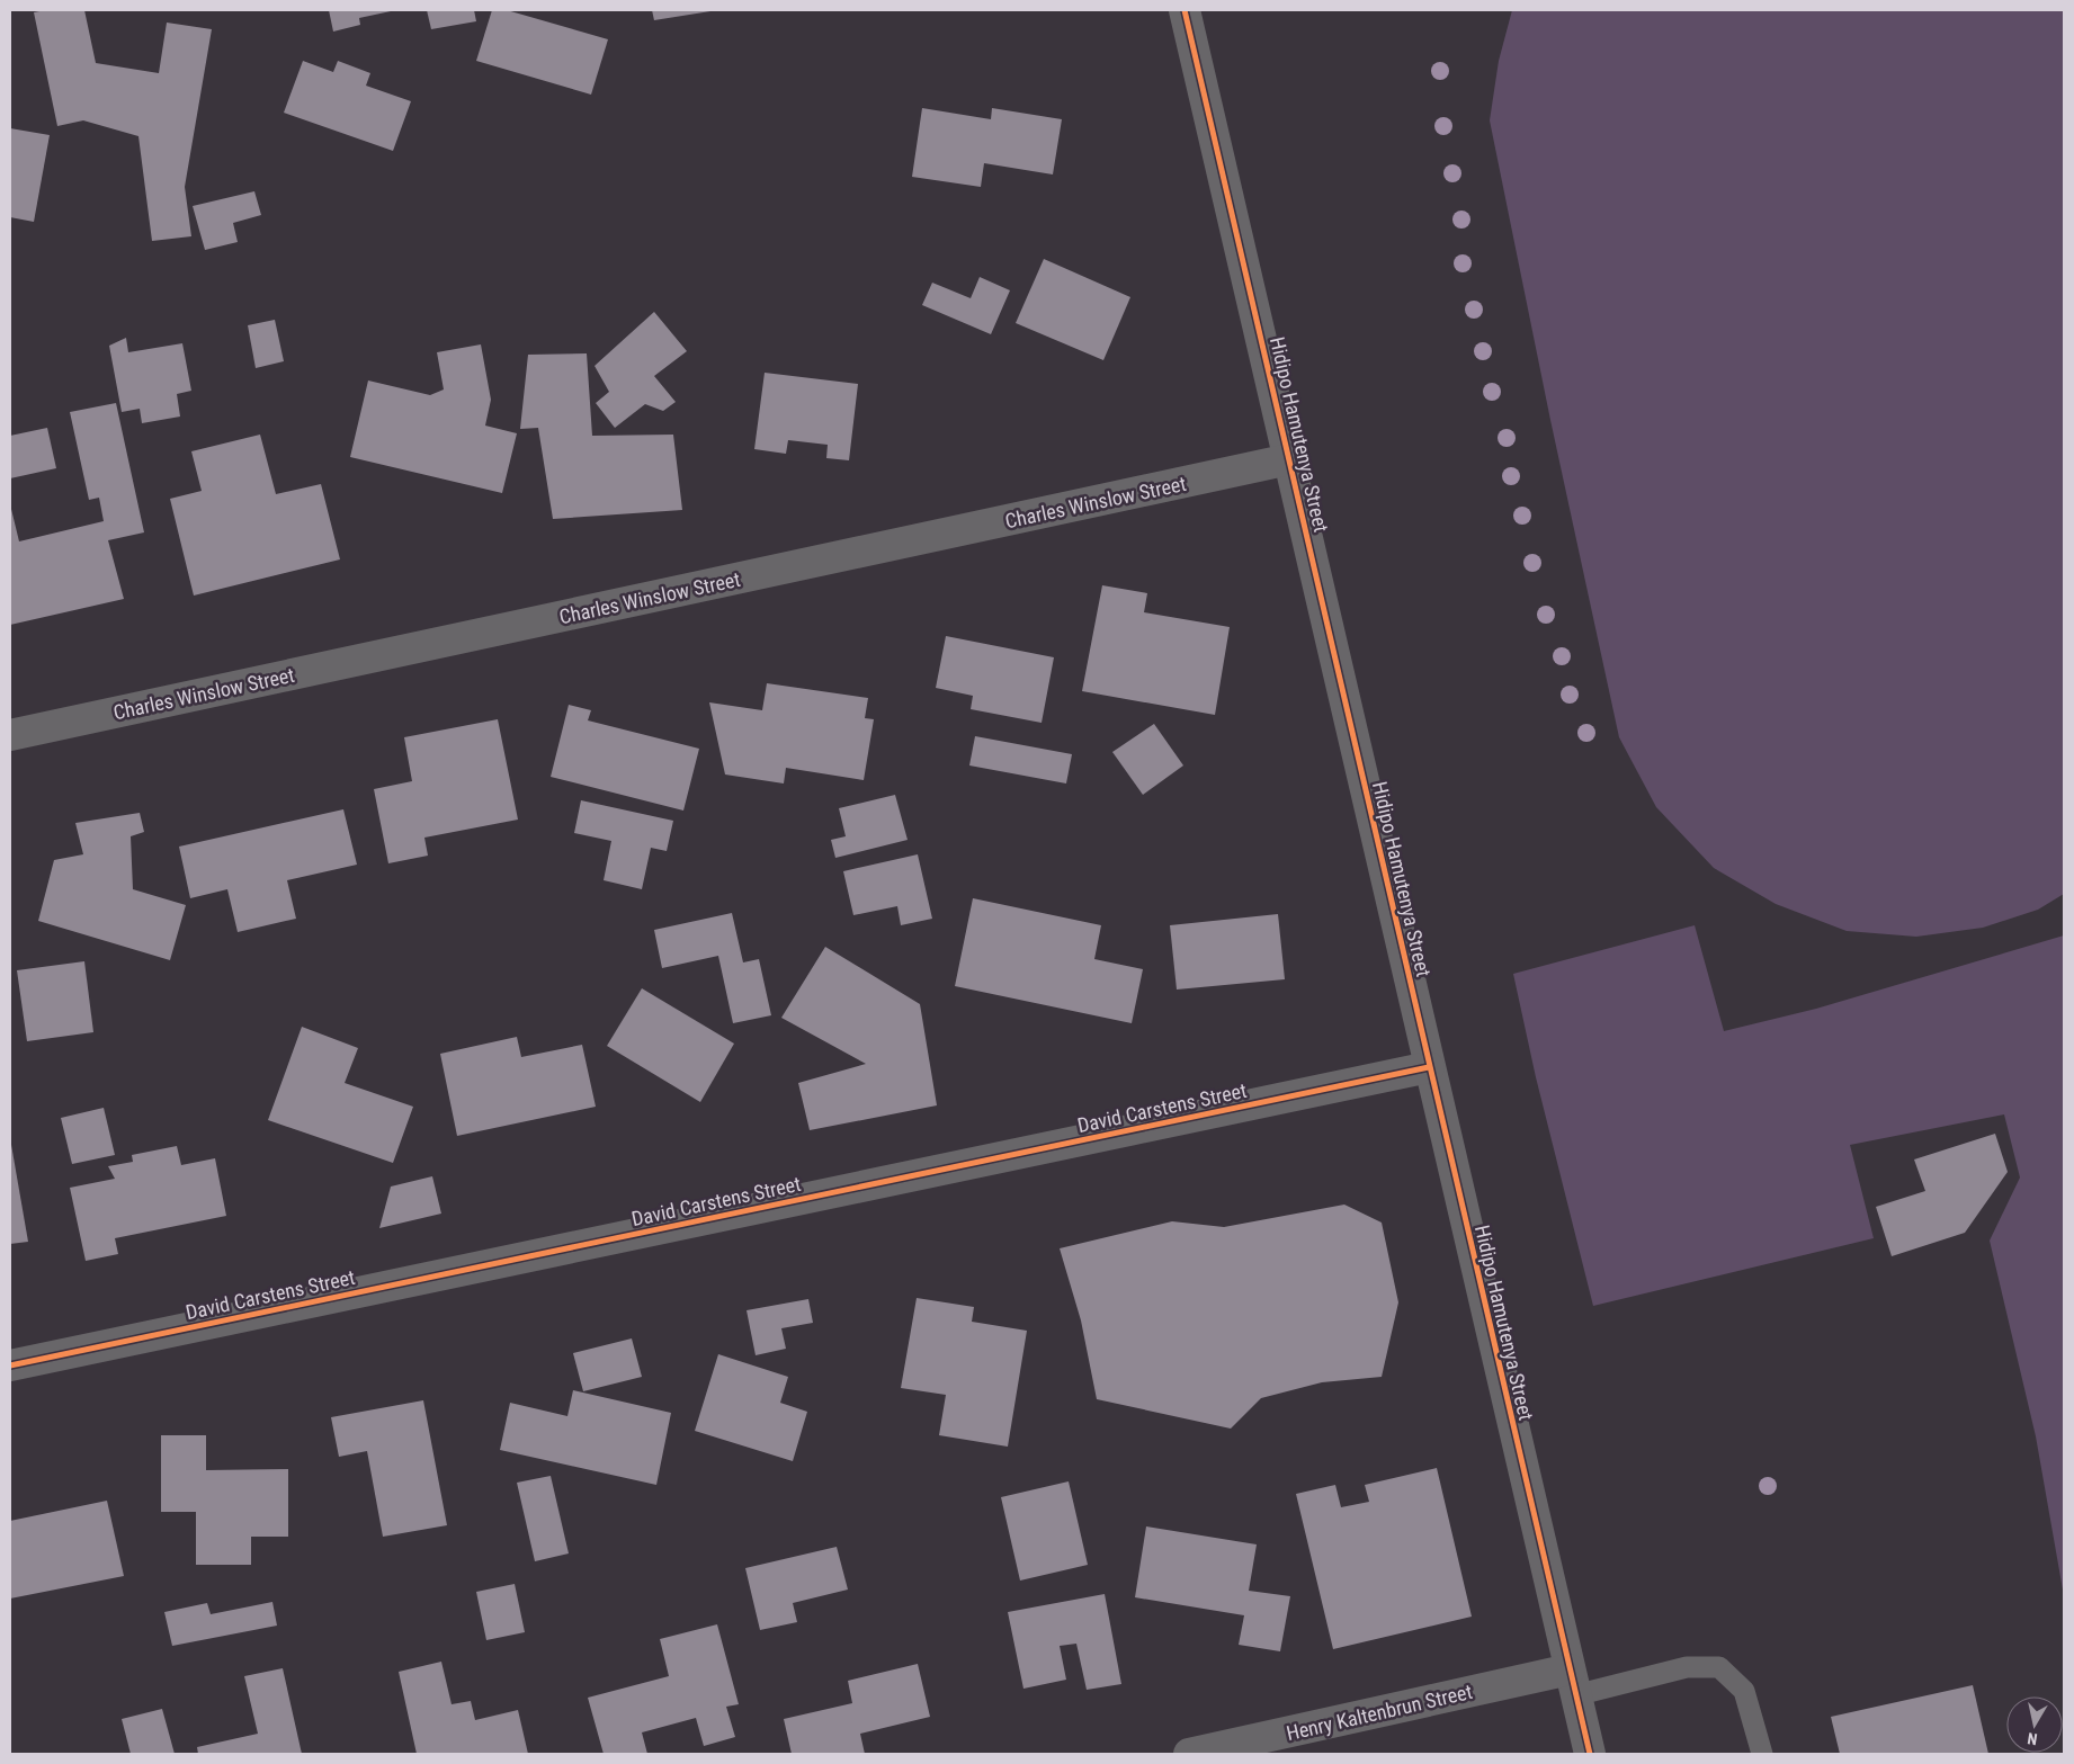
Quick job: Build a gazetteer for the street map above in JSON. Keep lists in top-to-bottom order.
{
  "streets": {
    "street": [
      "Hidipo Hamutenya Street",
      "Charles Winslow Street",
      "David Carstens Street",
      "Henry Kaltenbrun Street"
    ]
  },
  "crossings": [
    ["Hidipo Hamutenya Street", "Charles Winslow Street"],
    ["Hidipo Hamutenya Street", "David Carstens Street"],
    ["Hidipo Hamutenya Street", "Henry Kaltenbrun Street"]
  ],
  "north": "bottom"
}
